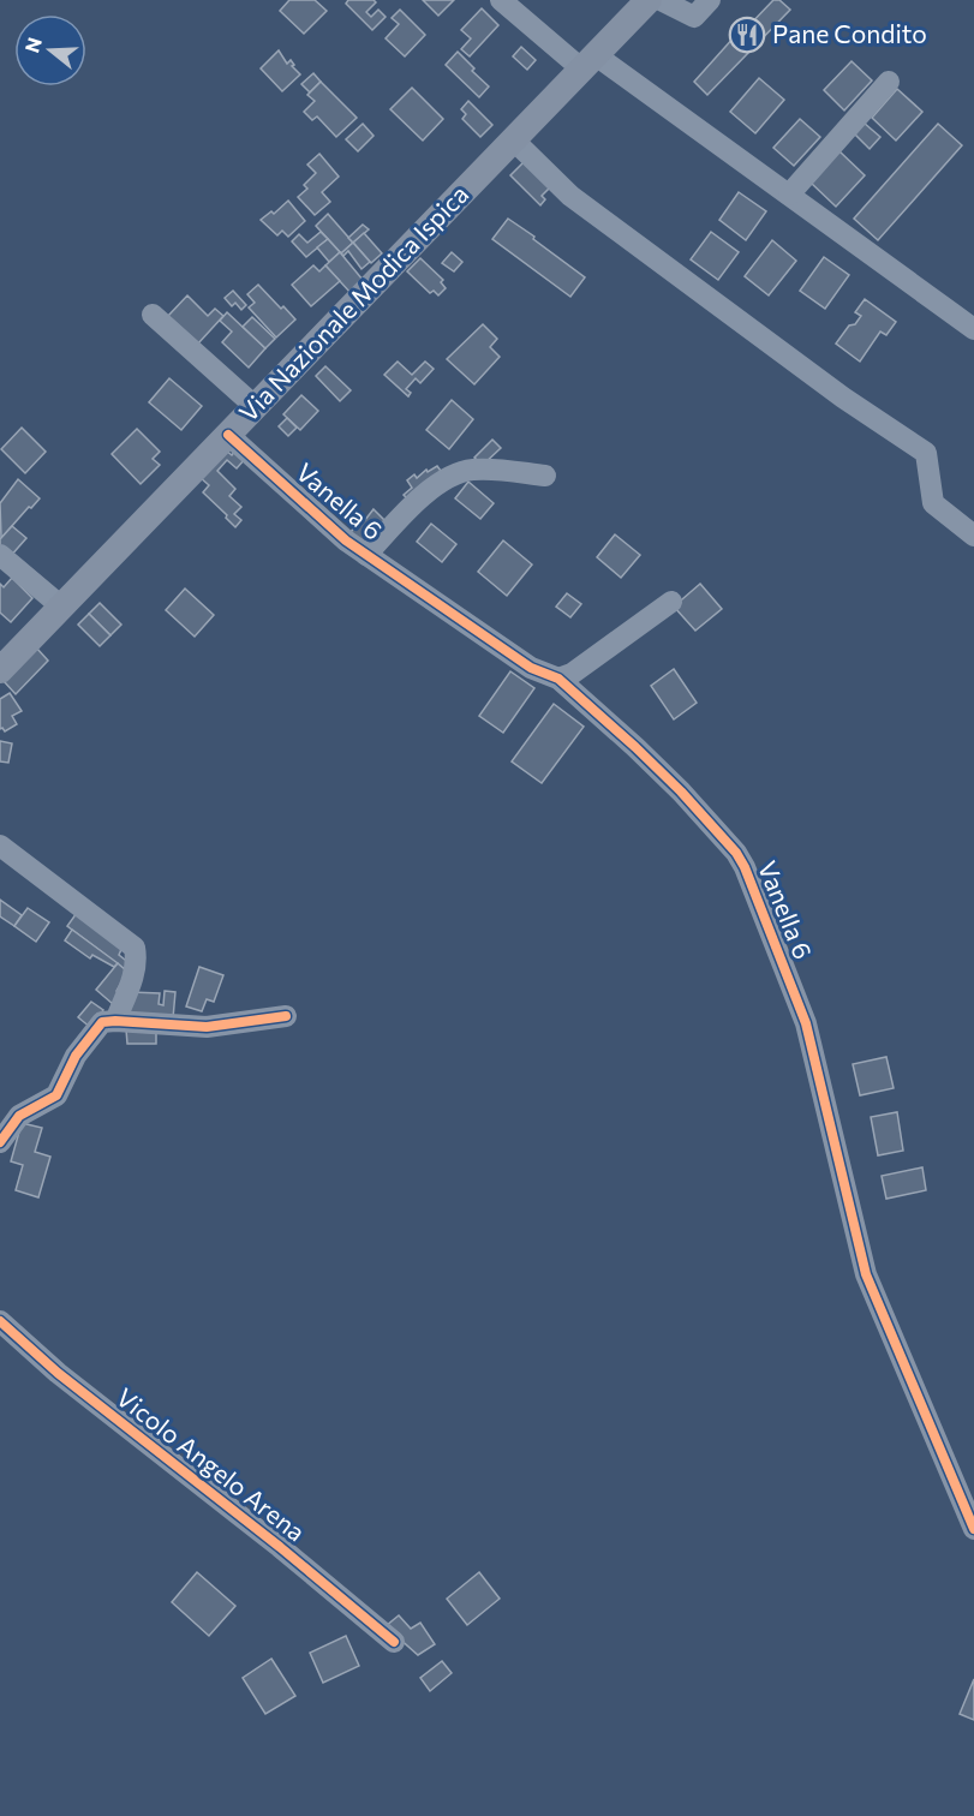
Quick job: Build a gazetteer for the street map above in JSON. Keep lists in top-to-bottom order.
{
  "streets": {
    "main road": ["Via Nazionale Modica Ispica"],
    "street": ["Vanella 6", "Vicolo Angelo Arena"]
  },
  "crossings": [
    ["Via Nazionale Modica Ispica", "Vanella 6"]
  ],
  "places": {
    "restaurant": ["Pane Condito"]
  },
  "north": "left"
}
